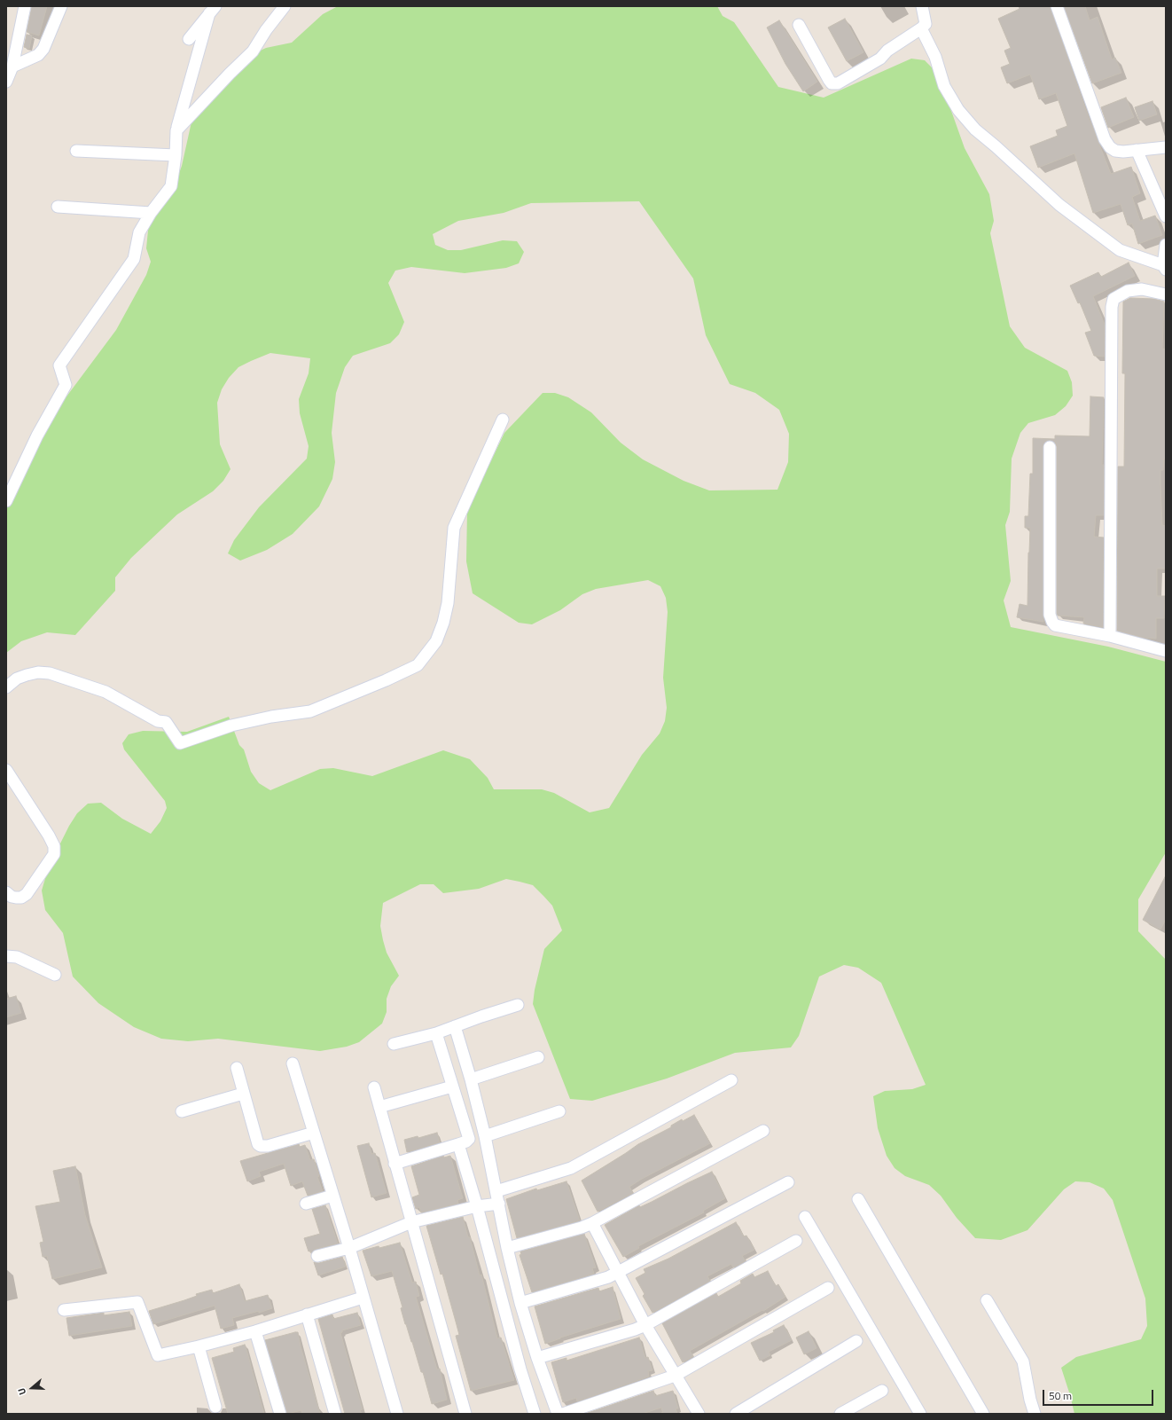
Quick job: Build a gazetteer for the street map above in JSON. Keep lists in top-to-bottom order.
{
  "scale_bar": "50 m",
  "north": "left"
}
